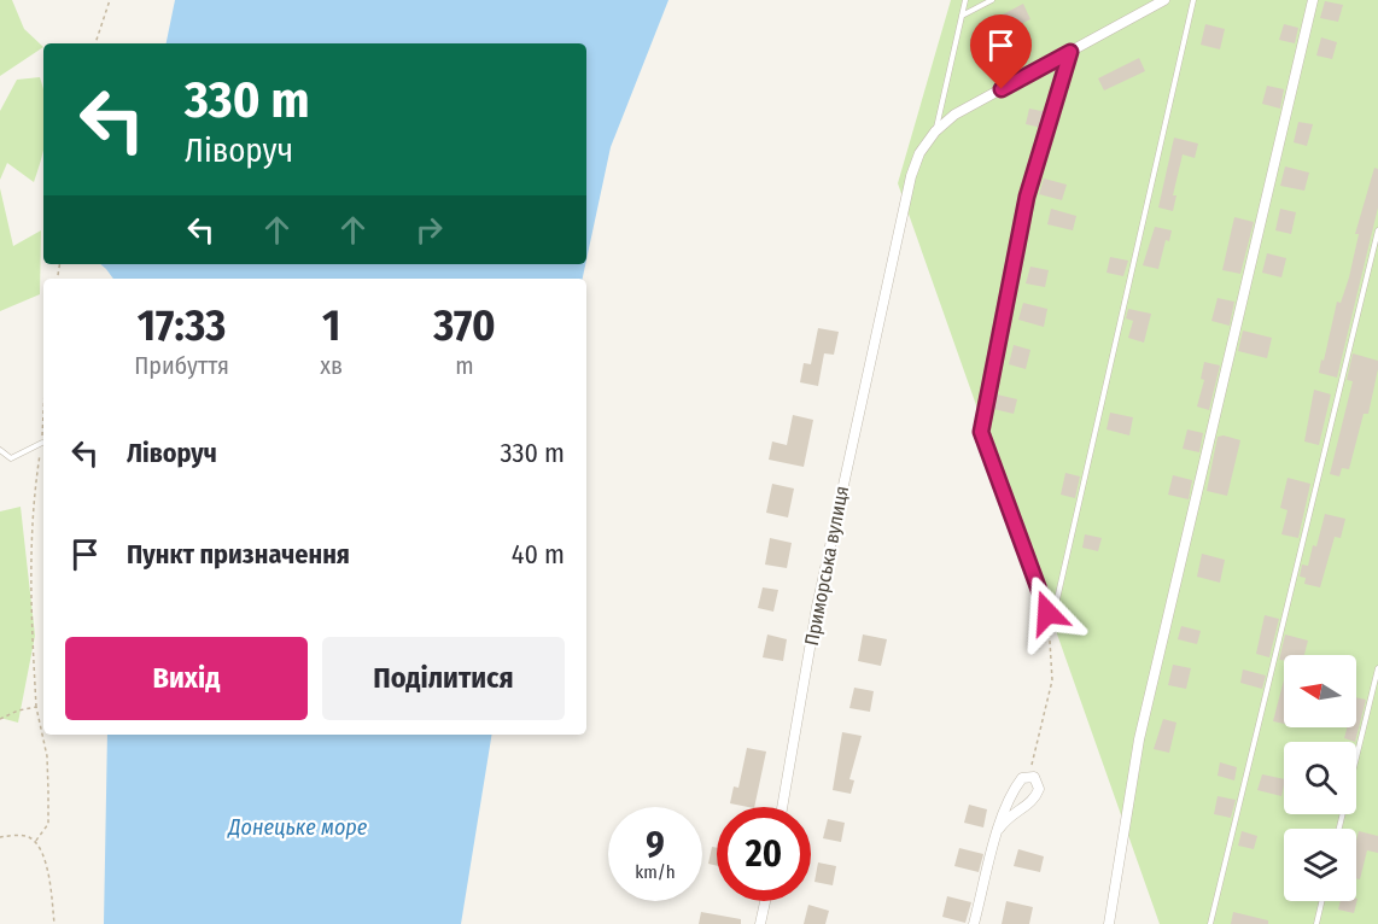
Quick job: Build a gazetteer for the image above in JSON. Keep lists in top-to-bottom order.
{
  "streets": {
    "street": ["Приморська вулиця"]
  },
  "water": ["Донецьке море"],
  "north": "left",
  "page": {
    "turn": ["330 m", "Ліворуч"],
    "eta": [
      "17:33",
      "Прибуття",
      "1",
      "хв",
      "370",
      "m"
    ],
    "list": [
      {
        "name": "Ліворуч",
        "value": "330 m"
      },
      {
        "name": "Пункт призначення",
        "value": "40 m"
      }
    ],
    "buttons": ["Вихід", "Поділитися"],
    "speed": "9 km/h",
    "limit": "20"
  }
}
